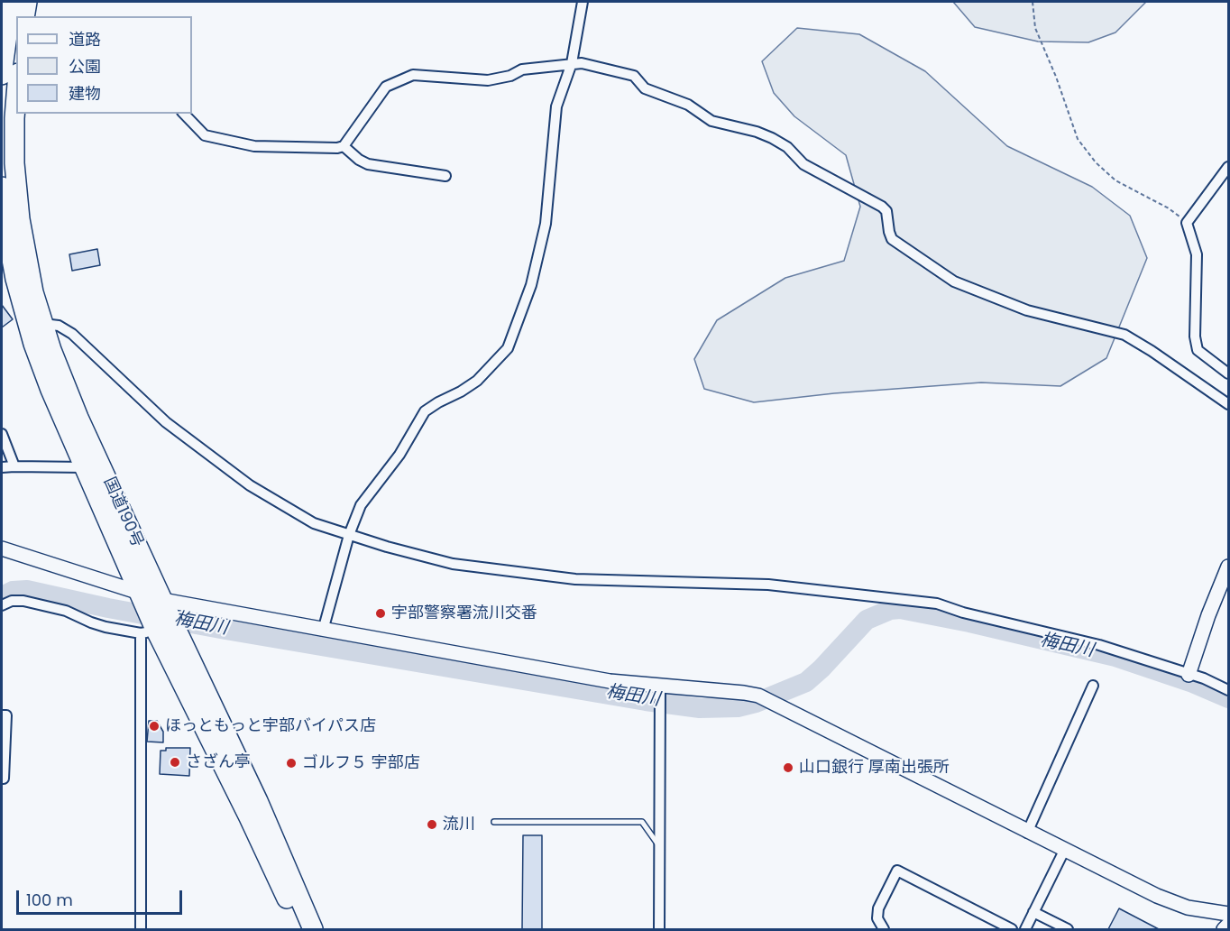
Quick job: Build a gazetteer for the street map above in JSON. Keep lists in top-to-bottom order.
{
  "streets": {
    "highway": ["国道190号"]
  },
  "water": ["梅田川"],
  "places": [
    "宇部警察署流川交番",
    "ほっともっと宇部バイパス店",
    "さざん亭",
    "ゴルフ５ 宇部店",
    "山口銀行 厚南出張所",
    "流川"
  ],
  "legend": ["道路", "公園", "建物"],
  "scale_bar": "100 m"
}
